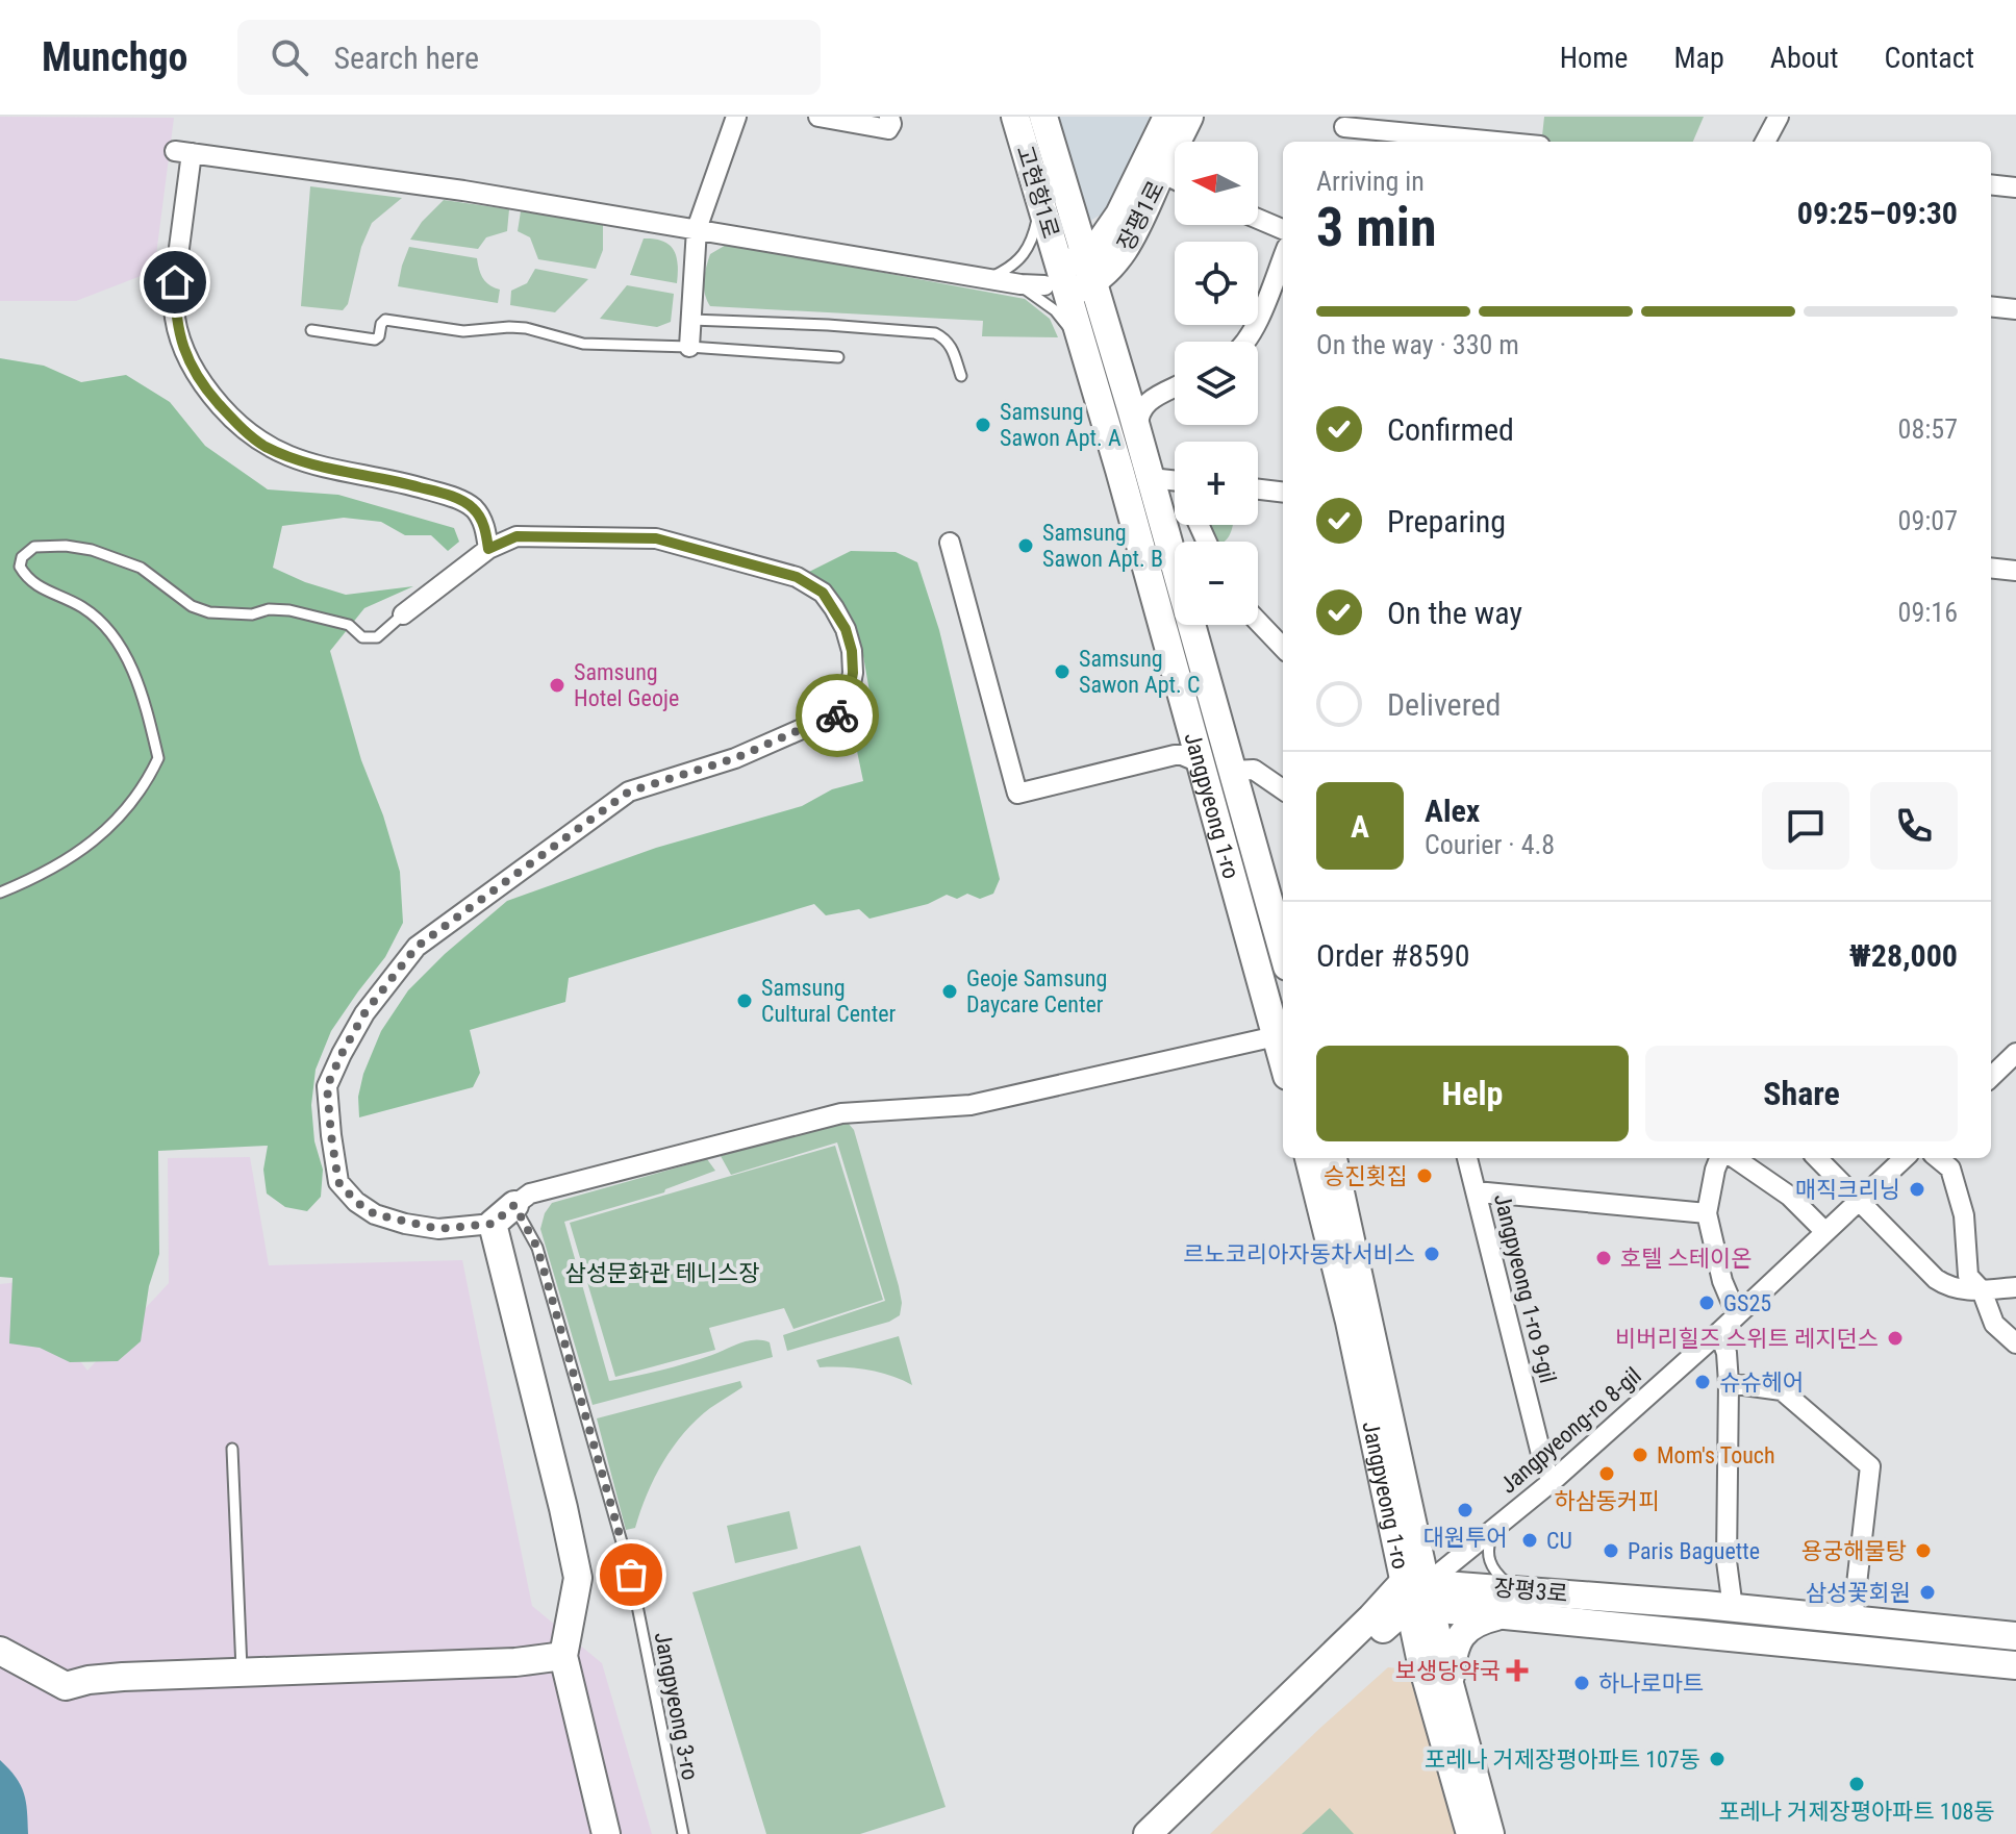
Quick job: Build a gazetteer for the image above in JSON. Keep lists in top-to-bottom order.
{
  "streets": {
    "street": [
      "고현항1로",
      "장평1로",
      "Jangpyeong 1-ro",
      "Jangpyeong 1-ro 9-gil",
      "Jangpyeong-ro 8-gil",
      "장평3로"
    ],
    "lane": ["Jangpyeong 3-ro"]
  },
  "crossings": [
    ["고현항1로", "장평1로"],
    ["고현항1로", "Jangpyeong 1-ro"],
    ["장평1로", "Jangpyeong 1-ro"],
    ["Jangpyeong 1-ro", "Jangpyeong-ro 8-gil"],
    ["Jangpyeong 1-ro", "장평3로"],
    ["Jangpyeong 1-ro 9-gil", "Jangpyeong-ro 8-gil"],
    ["Jangpyeong-ro 8-gil", "장평3로"]
  ],
  "parks": ["삼성문화관 테니스장"],
  "places": {
    "other": [
      "Samsung Sawon Apt. A",
      "Samsung Sawon Apt. B",
      "Samsung Sawon Apt. C",
      "Samsung Hotel Geoje",
      "Geoje Samsung Daycare Center",
      "Samsung Cultural Center",
      "승진횟집",
      "매직크리닝",
      "르노코리아자동차서비스",
      "호텔 스테이온",
      "GS25",
      "비버리힐즈 스위트 레지던스",
      "슈슈헤어",
      "Mom's Touch",
      "하삼동커피",
      "대원투어",
      "CU",
      "Paris Baguette",
      "용궁해물탕",
      "삼성꽃회원",
      "하나로마트",
      "포레나 거제장평아파트 107동",
      "포레나 거제장평아파트 108동"
    ],
    "health": ["보생당약국"]
  },
  "north": "left",
  "page": {
    "header": "Munchgo",
    "search": "Search here",
    "nav": [
      "Home",
      "Map",
      "About",
      "Contact"
    ],
    "map_buttons": ["+", "−"],
    "heading": ["3 min", "Arriving in", "09:25–09:30"],
    "panel": [
      "Alex",
      "Courier · 4.8",
      "Order #8590",
      "₩28,000"
    ],
    "bar": "On the way · 330 m",
    "list": [
      ["Confirmed", "08:57"],
      ["Preparing", "09:07"],
      ["On the way", "09:16"],
      "Delivered"
    ],
    "round": "A",
    "buttons": ["Help", "Share"]
  }
}
